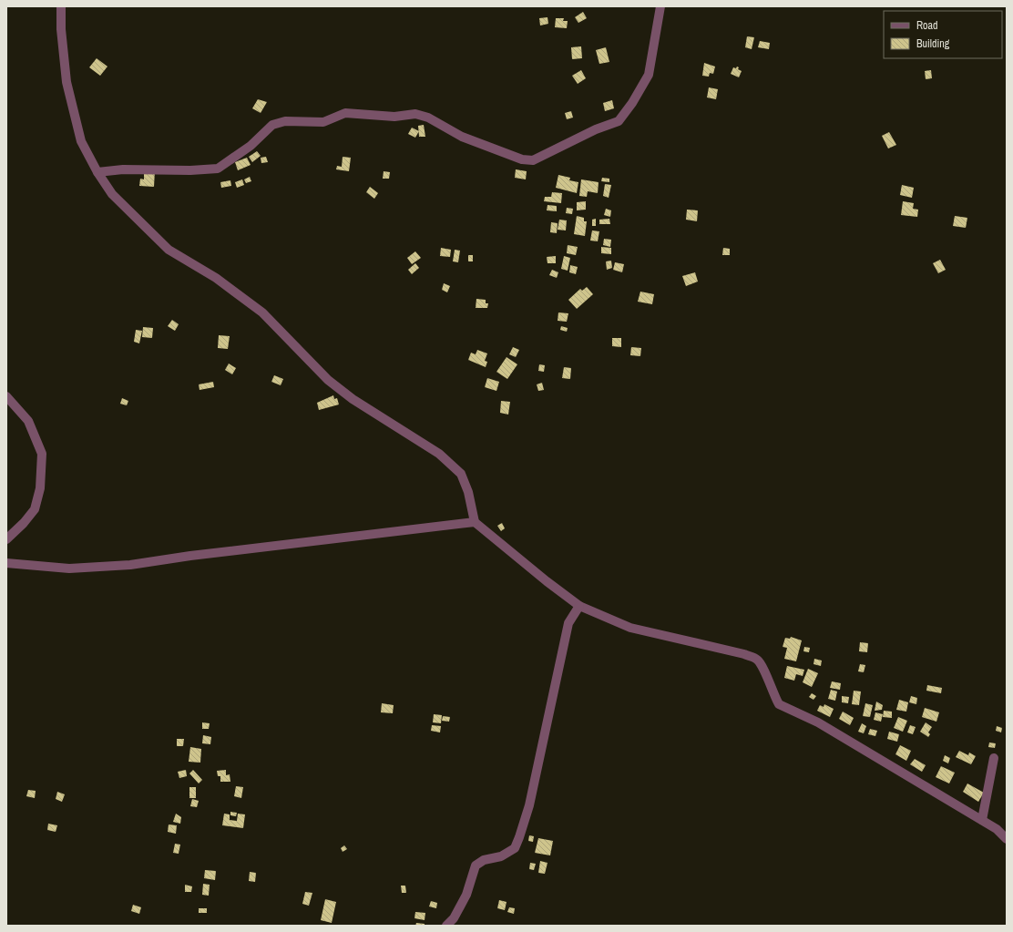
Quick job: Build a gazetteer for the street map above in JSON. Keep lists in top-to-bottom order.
{
  "legend": ["Road", "Building"]
}
